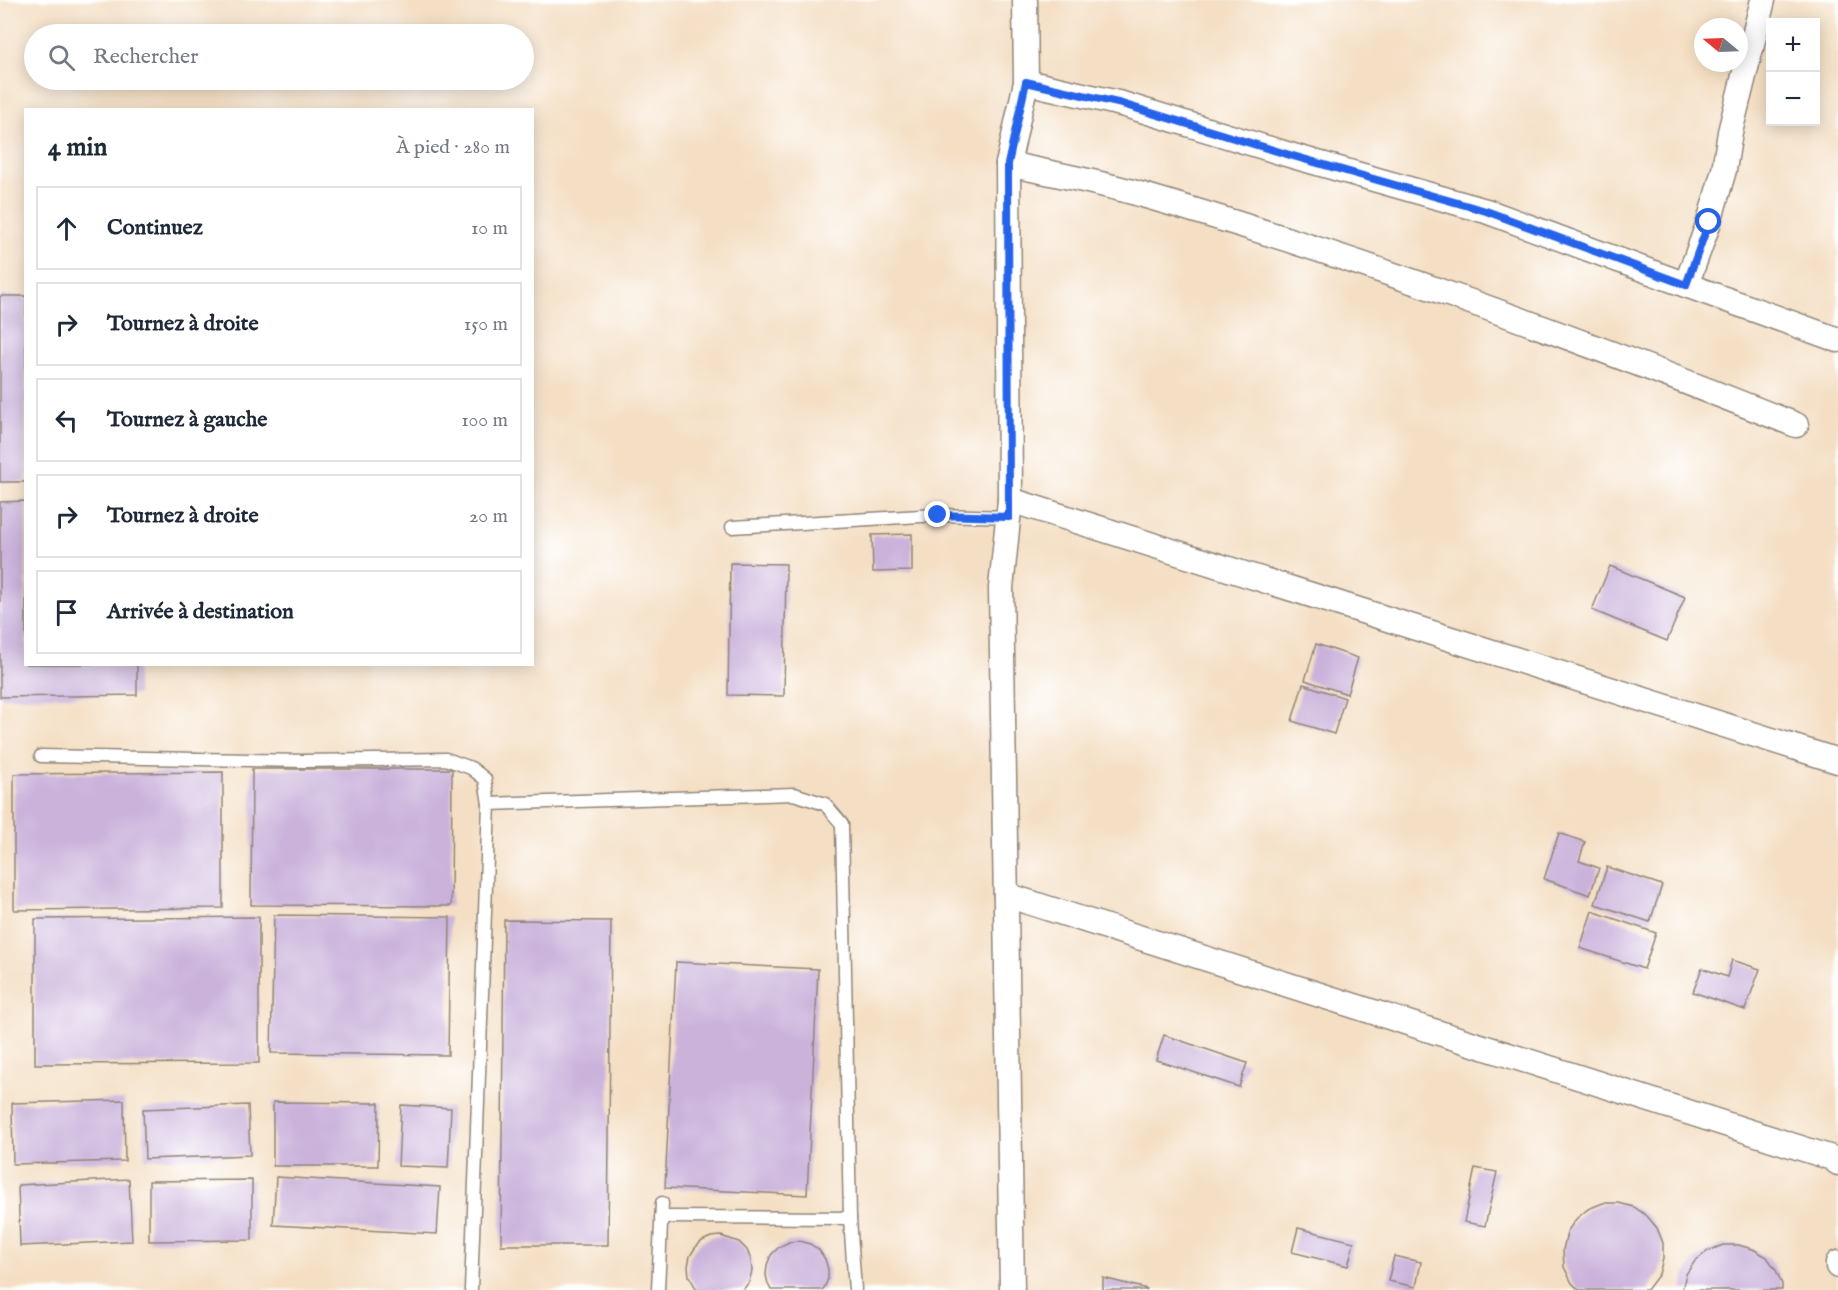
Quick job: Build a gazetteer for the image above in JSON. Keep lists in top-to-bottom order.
{
  "north": "left",
  "page": {
    "map_buttons": ["+", "−"],
    "search": "Rechercher",
    "heading": ["4 min", "À pied · 280 m"],
    "list": [
      ["Continuez", "10 m"],
      ["Tournez à droite", "150 m"],
      ["Tournez à gauche", "100 m"],
      ["Tournez à droite", "20 m"],
      "Arrivée à destination"
    ]
  }
}
